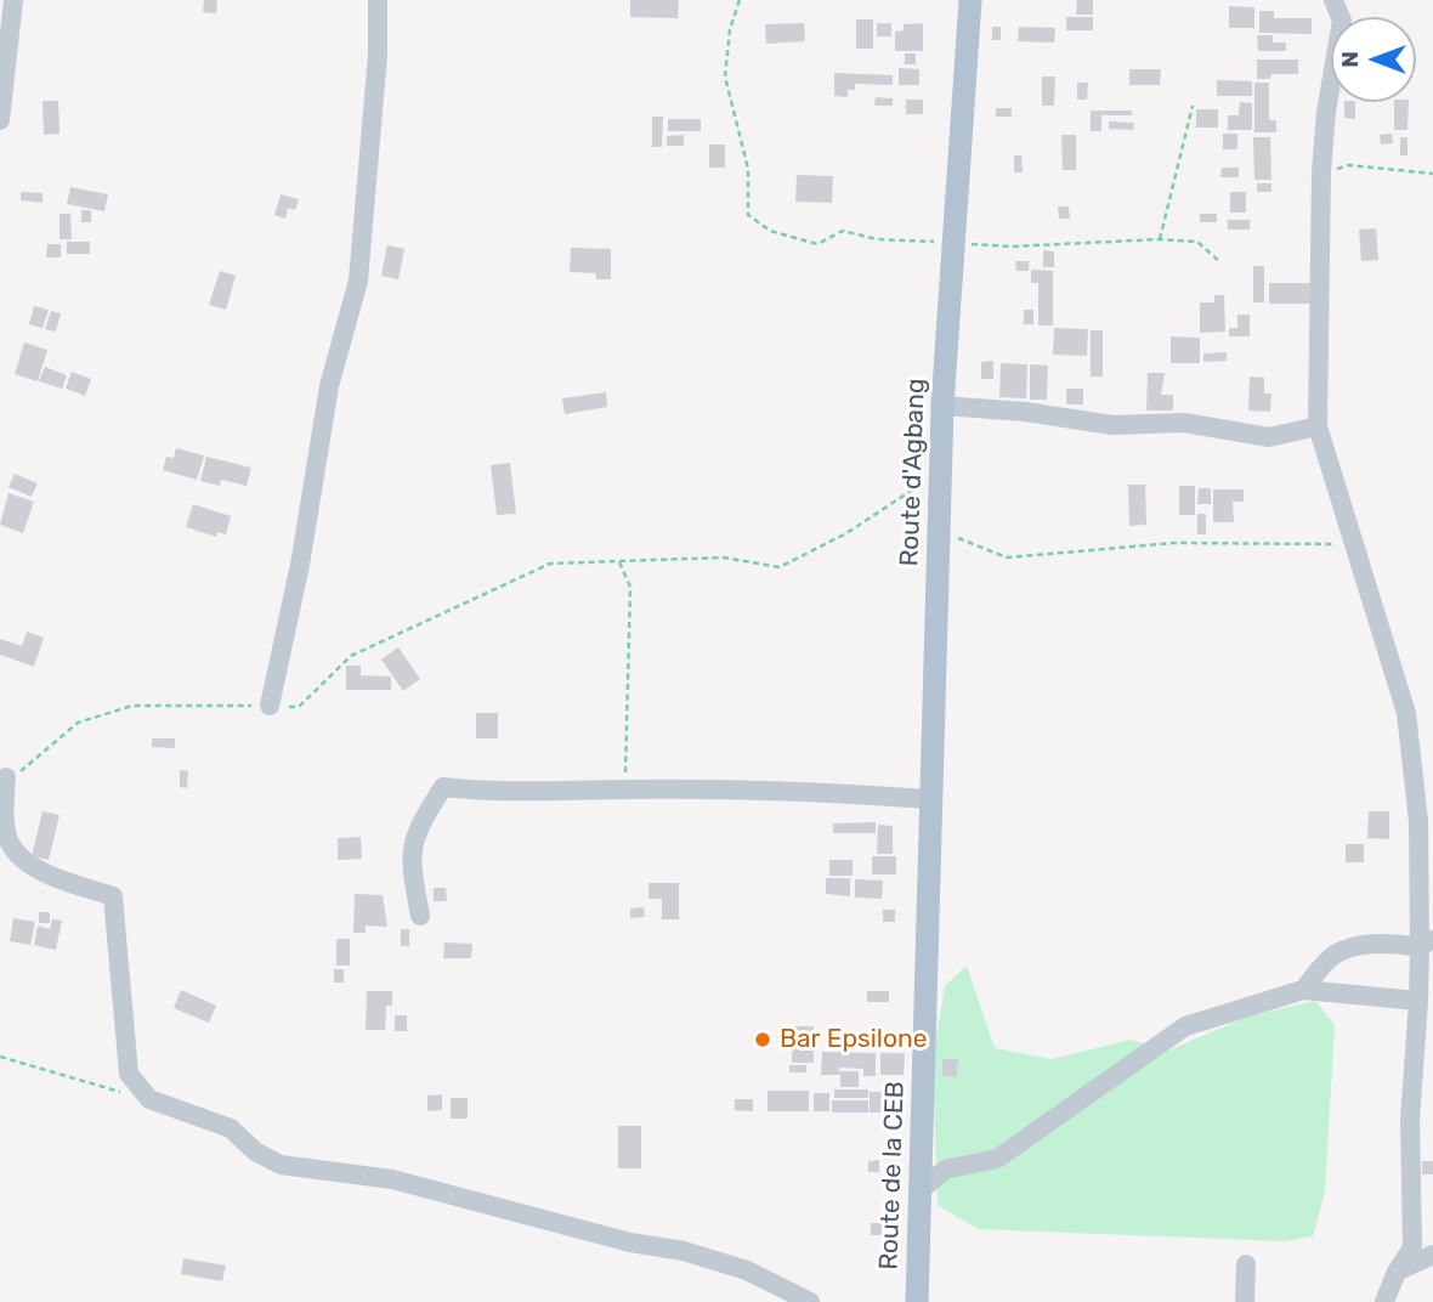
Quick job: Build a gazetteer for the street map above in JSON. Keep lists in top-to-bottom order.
{
  "streets": {
    "main road": ["Route d'Agbang", "Route de la CEB"]
  },
  "crossings": [
    ["Route d'Agbang", "Route de la CEB"]
  ],
  "places": ["Bar Epsilone"],
  "north": "left"
}
